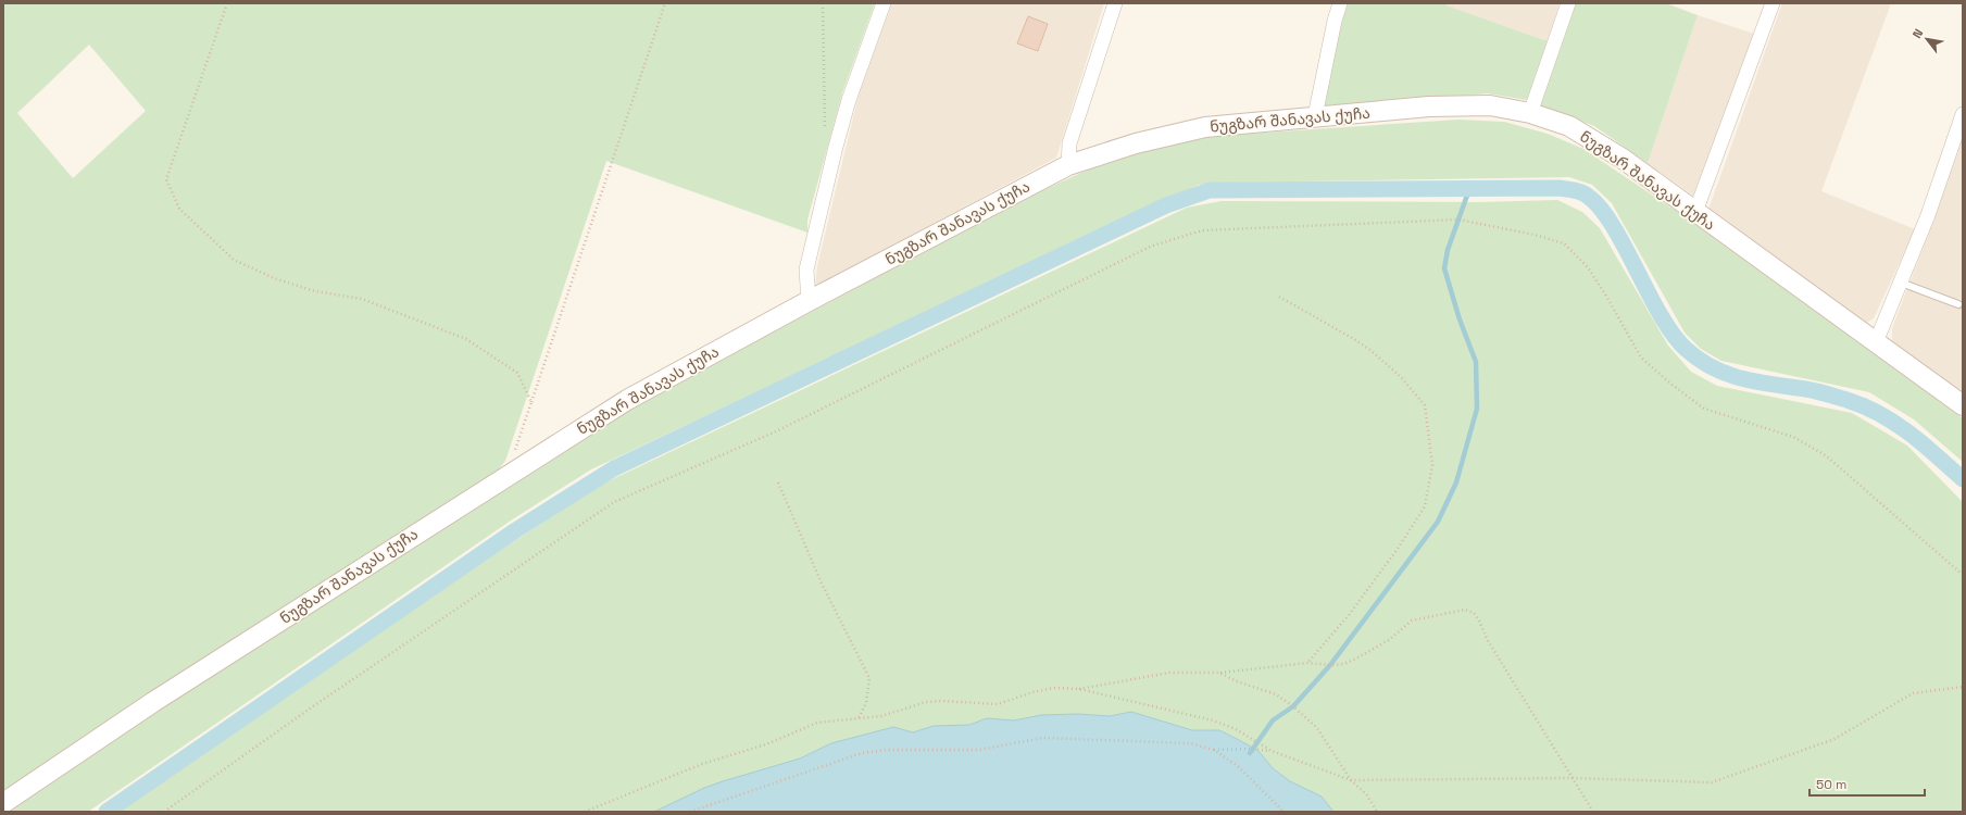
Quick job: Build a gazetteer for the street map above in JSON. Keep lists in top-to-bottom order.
{
  "streets": {
    "main road": ["ნუგზარ შანავას ქუჩა"]
  },
  "scale_bar": "50 m",
  "north": "top left"
}
